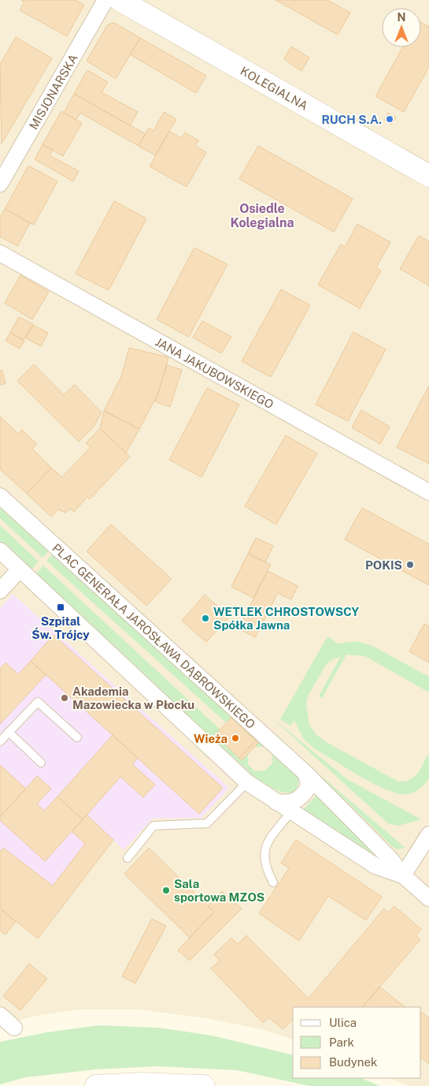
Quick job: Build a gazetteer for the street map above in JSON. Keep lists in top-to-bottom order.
{
  "streets": {
    "street": [
      "KOLEGIALNA",
      "MISJONARSKA",
      "JANA JAKUBOWSKIEGO",
      "PLAC GENERAŁA JAROSŁAWA DĄBROWSKIEGO"
    ]
  },
  "districts": ["Osiedle Kolegialna"],
  "places": {
    "other": [
      "RUCH S.A.",
      "POKIS",
      "WETLEK CHROSTOWSCY Spółka Jawna",
      "Akademia Mazowiecka w Płocku",
      "Wieża",
      "Sala sportowa MZOS"
    ],
    "transit": ["Szpital Św. Trójcy"]
  },
  "legend": ["Ulica", "Park", "Budynek"],
  "north": "top"
}
